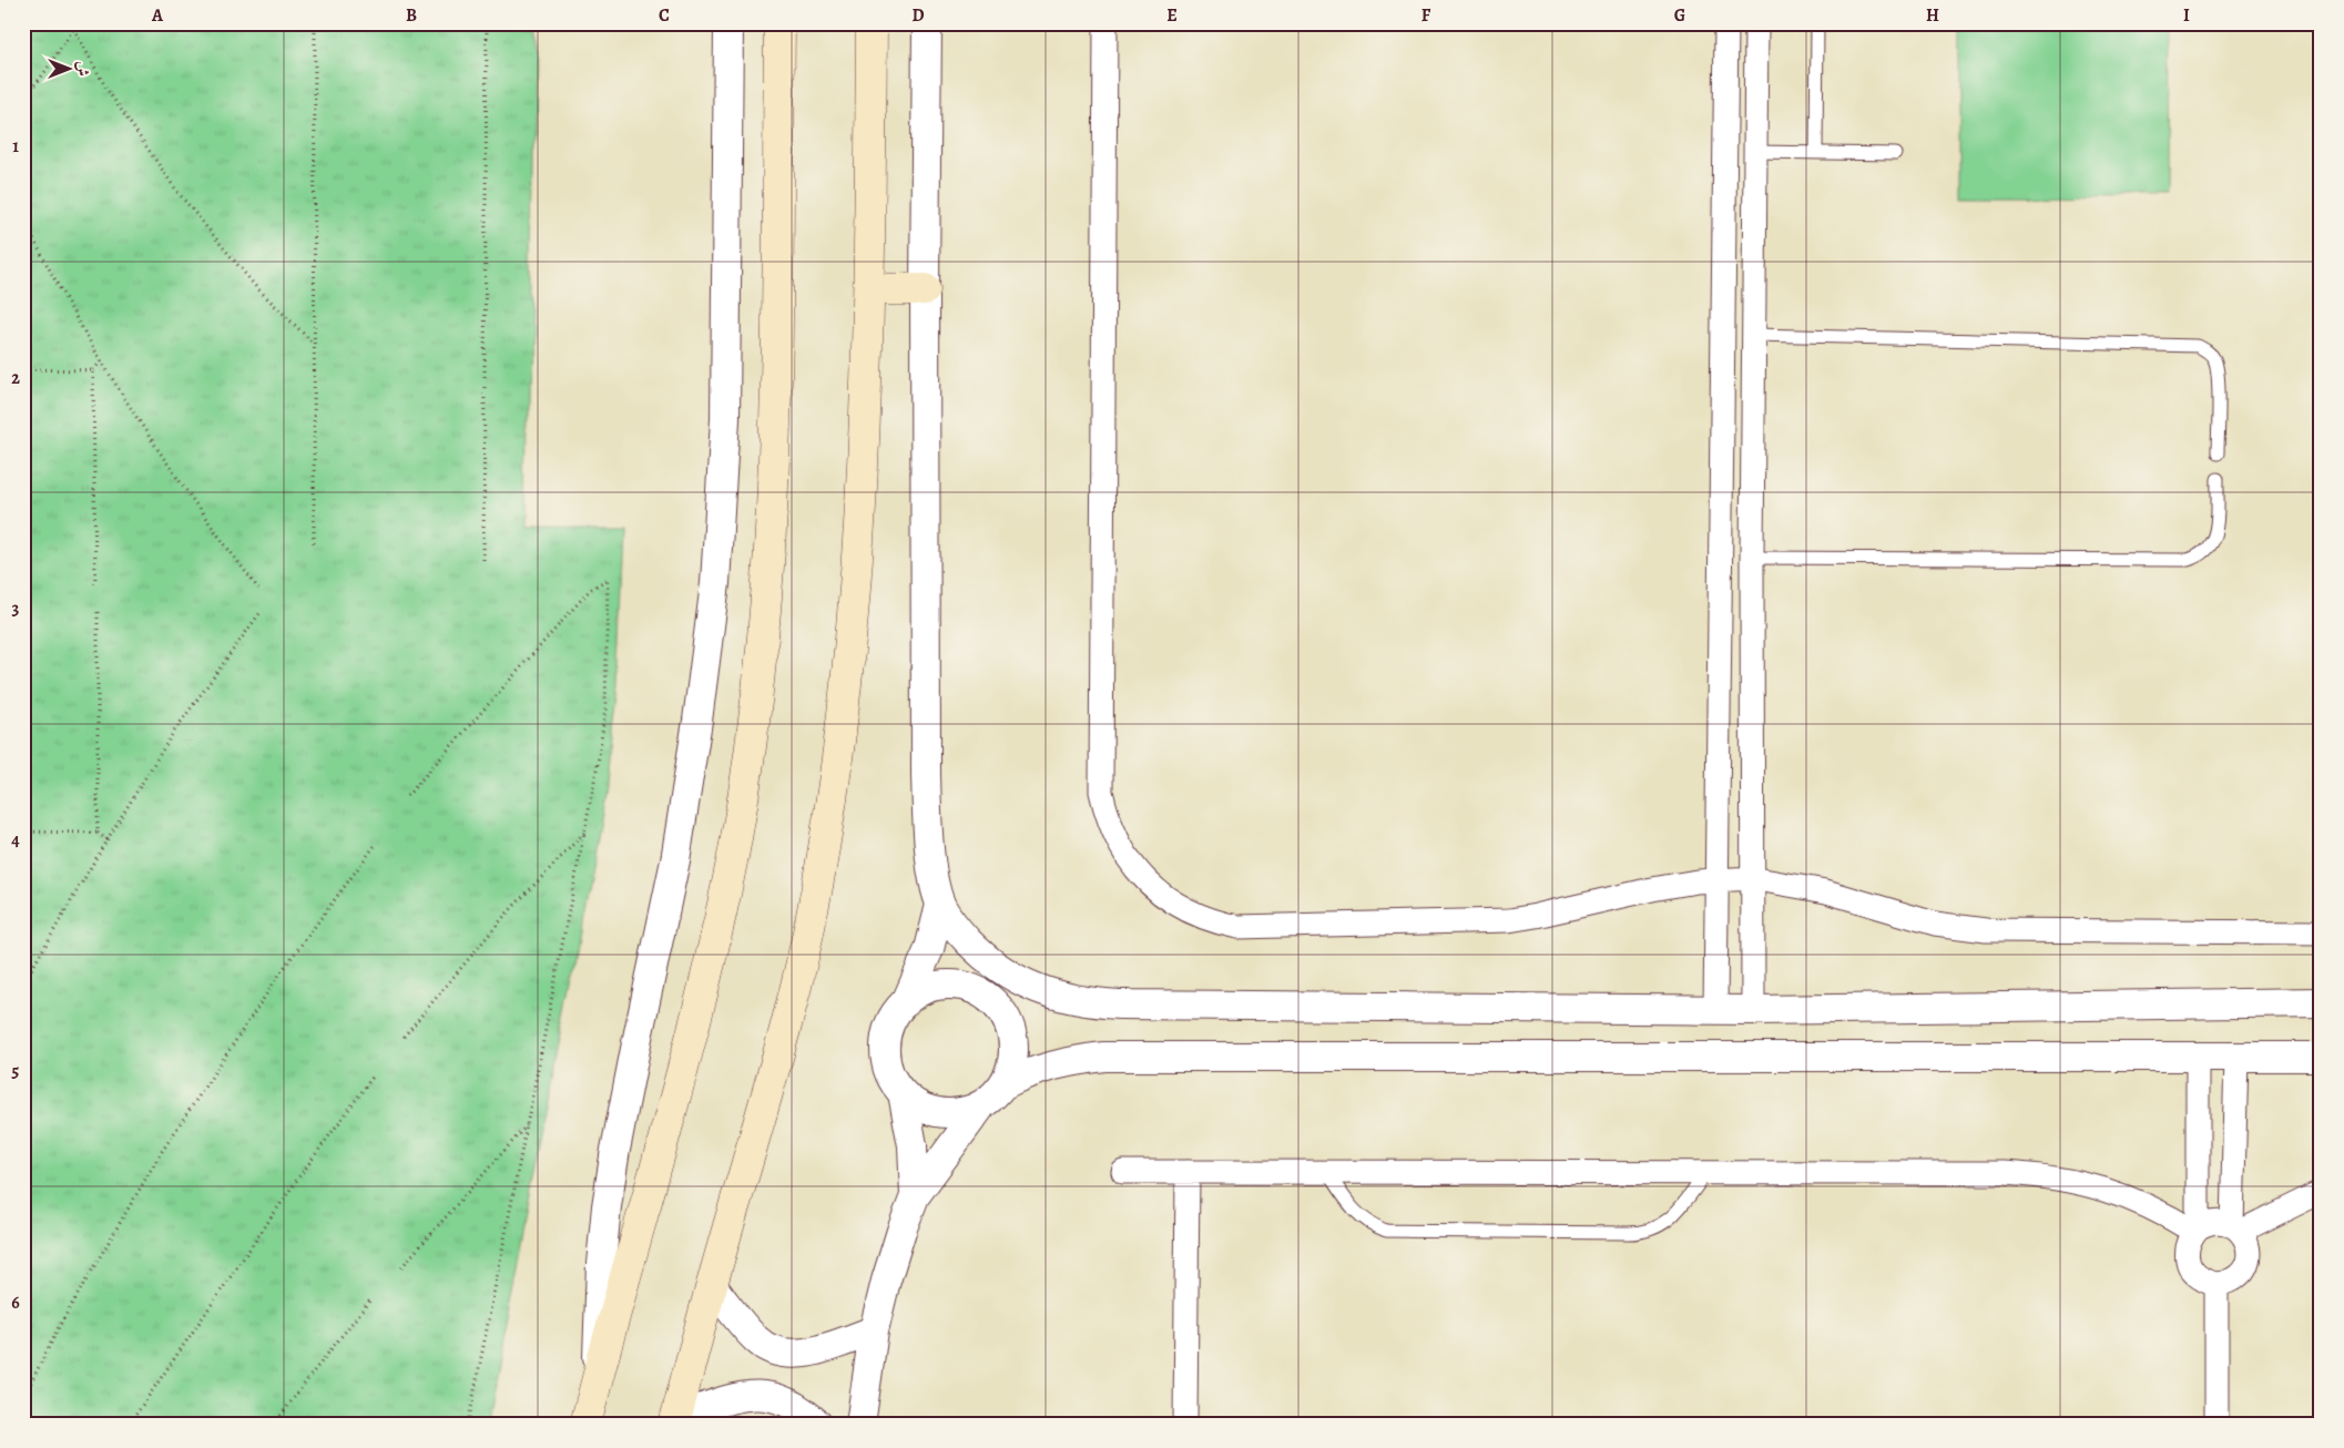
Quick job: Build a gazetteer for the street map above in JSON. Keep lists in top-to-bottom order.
{
  "north": "right",
  "grid": {
    "columns": [
      "A",
      "B",
      "C",
      "D",
      "E",
      "F",
      "G",
      "H",
      "I"
    ],
    "rows": [
      "1",
      "2",
      "3",
      "4",
      "5",
      "6"
    ]
  }
}
